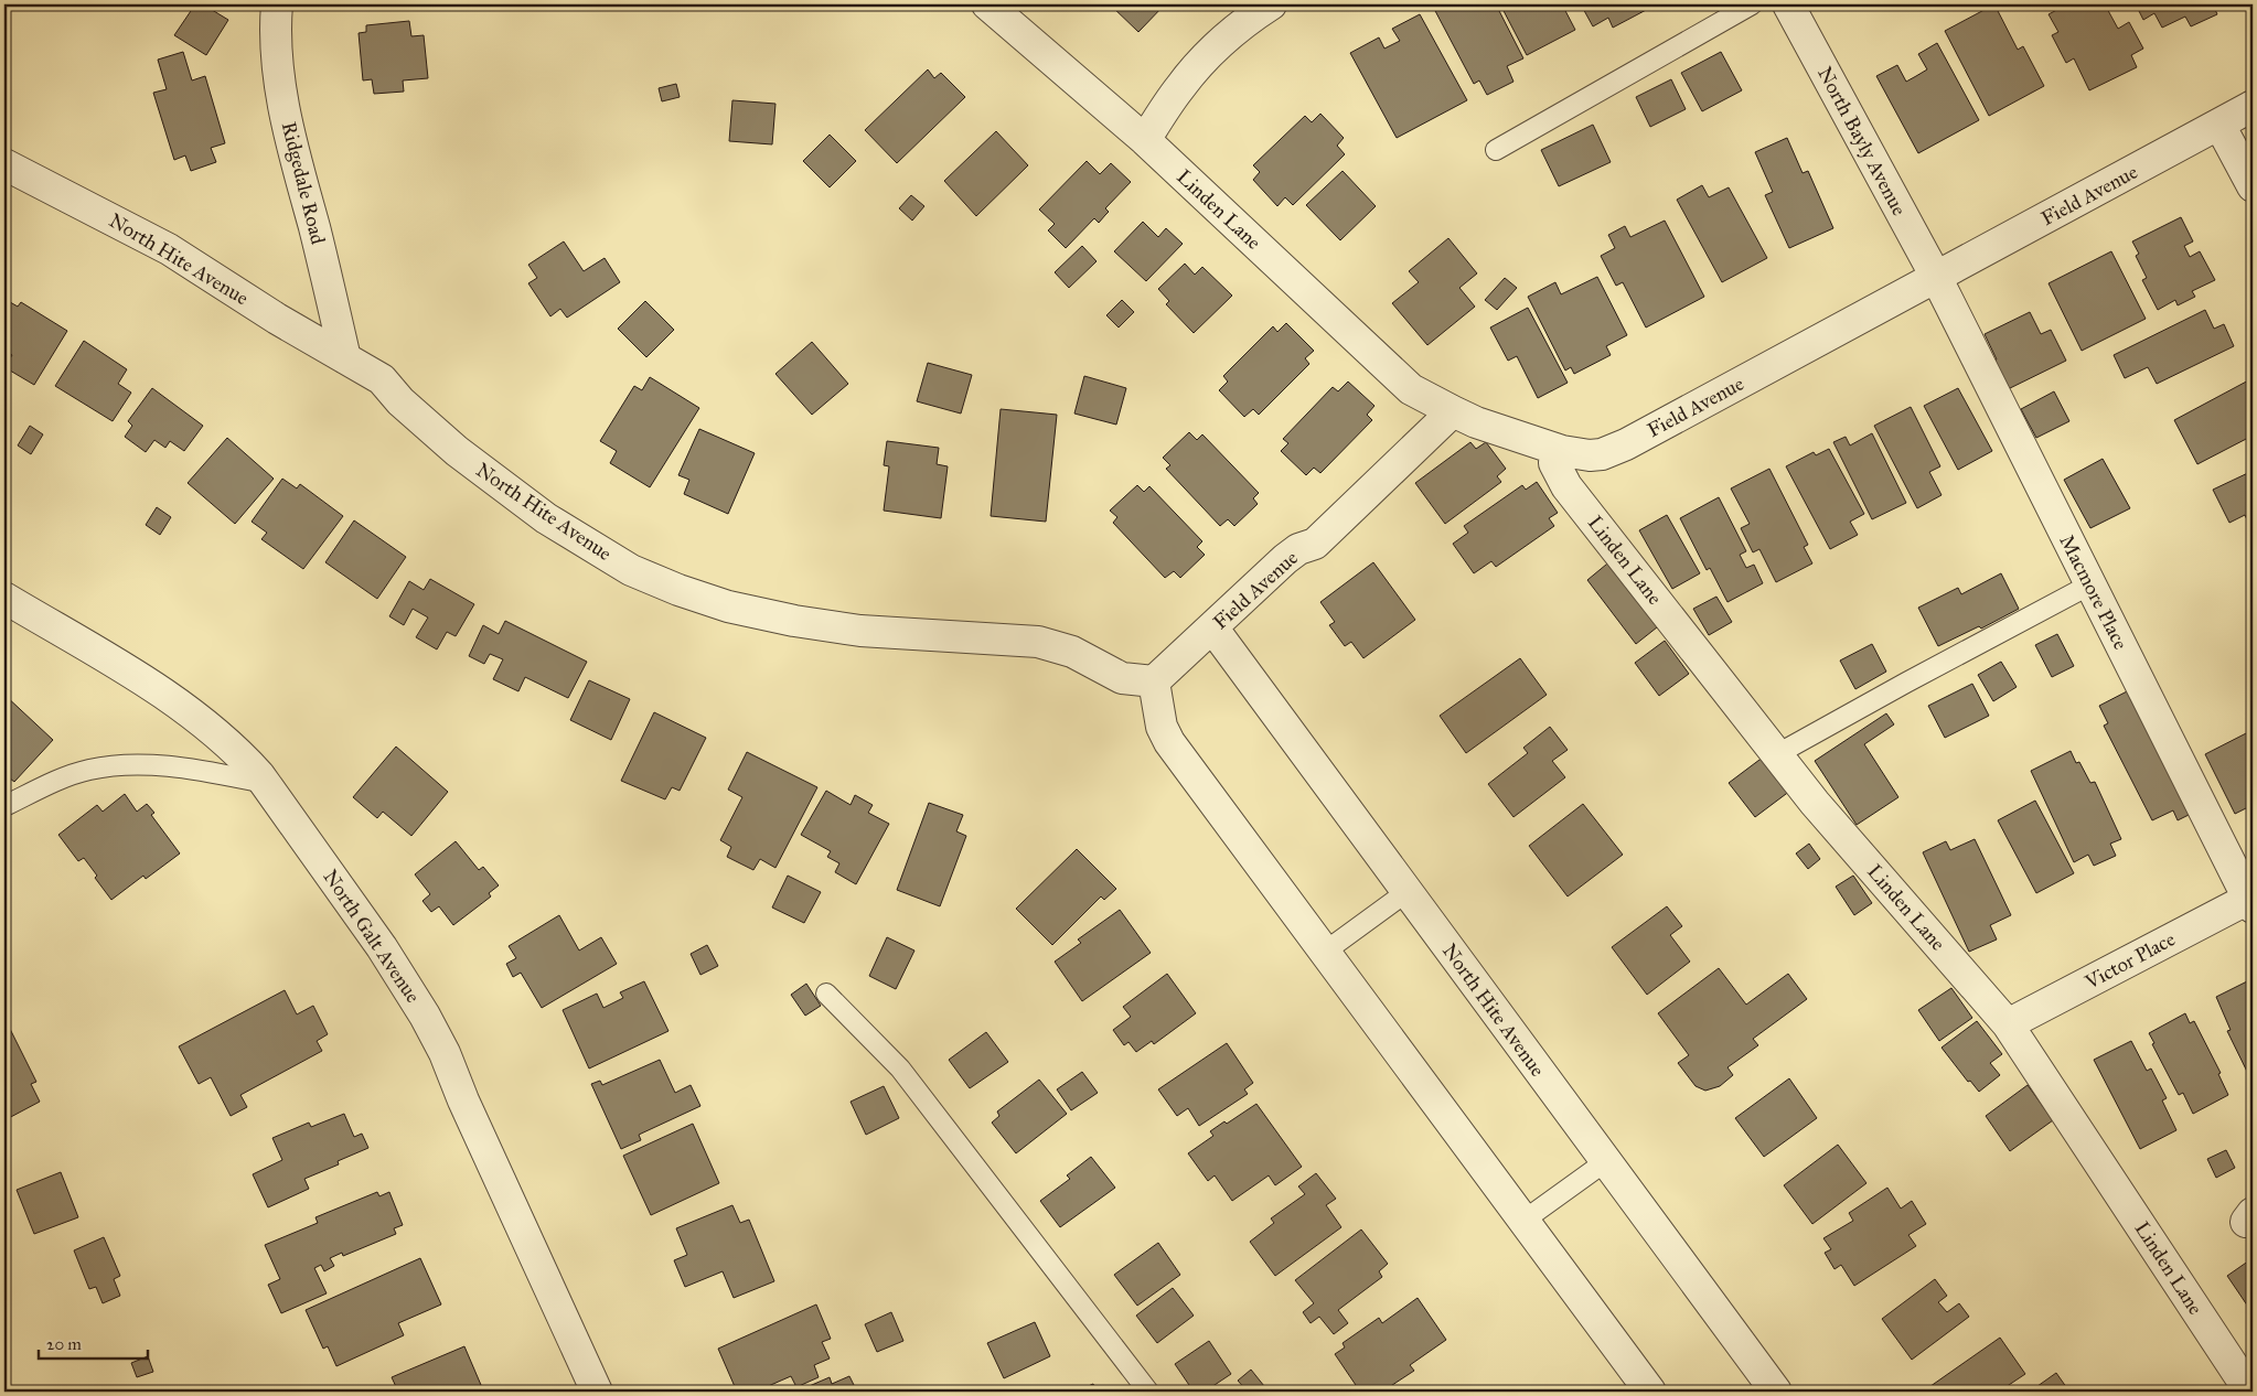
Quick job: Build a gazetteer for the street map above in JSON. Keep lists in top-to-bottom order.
{
  "streets": {
    "street": [
      "North Bayly Avenue",
      "Ridgedale Road",
      "Field Avenue",
      "Linden Lane",
      "North Hite Avenue",
      "Macmore Place",
      "North Galt Avenue",
      "Victor Place"
    ]
  },
  "crossings": [
    ["North Bayly Avenue", "Field Avenue"],
    ["North Bayly Avenue", "Macmore Place"],
    ["Ridgedale Road", "North Hite Avenue"],
    ["Field Avenue", "Linden Lane"],
    ["Field Avenue", "North Hite Avenue"],
    ["Field Avenue", "Macmore Place"],
    ["Linden Lane", "Victor Place"],
    ["Macmore Place", "Victor Place"]
  ],
  "scale_bar": "20 m"
}
